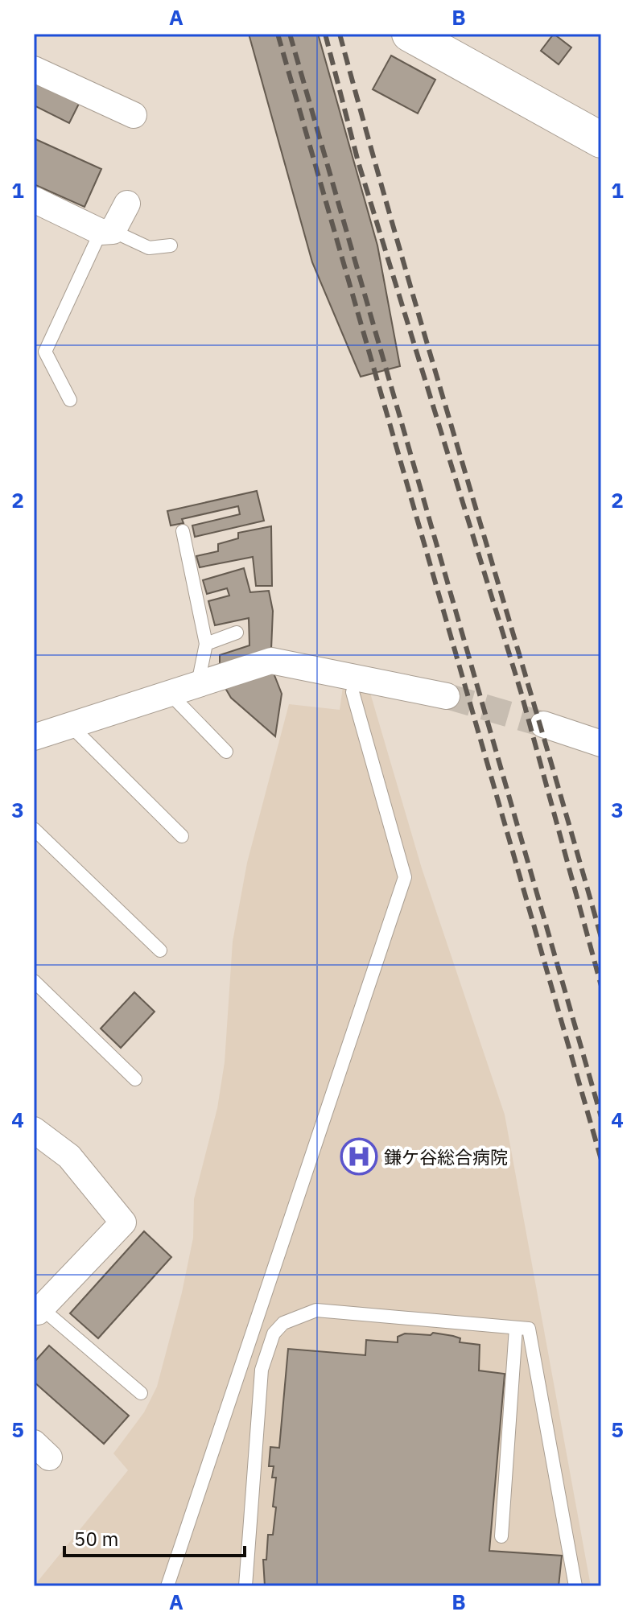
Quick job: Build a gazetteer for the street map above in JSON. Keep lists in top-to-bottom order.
{
  "places": {
    "hospital": ["鎌ケ谷総合病院"]
  },
  "scale_bar": "50 m",
  "grid": {
    "columns": ["A", "B"],
    "rows": [
      "1",
      "2",
      "3",
      "4",
      "5"
    ]
  }
}
